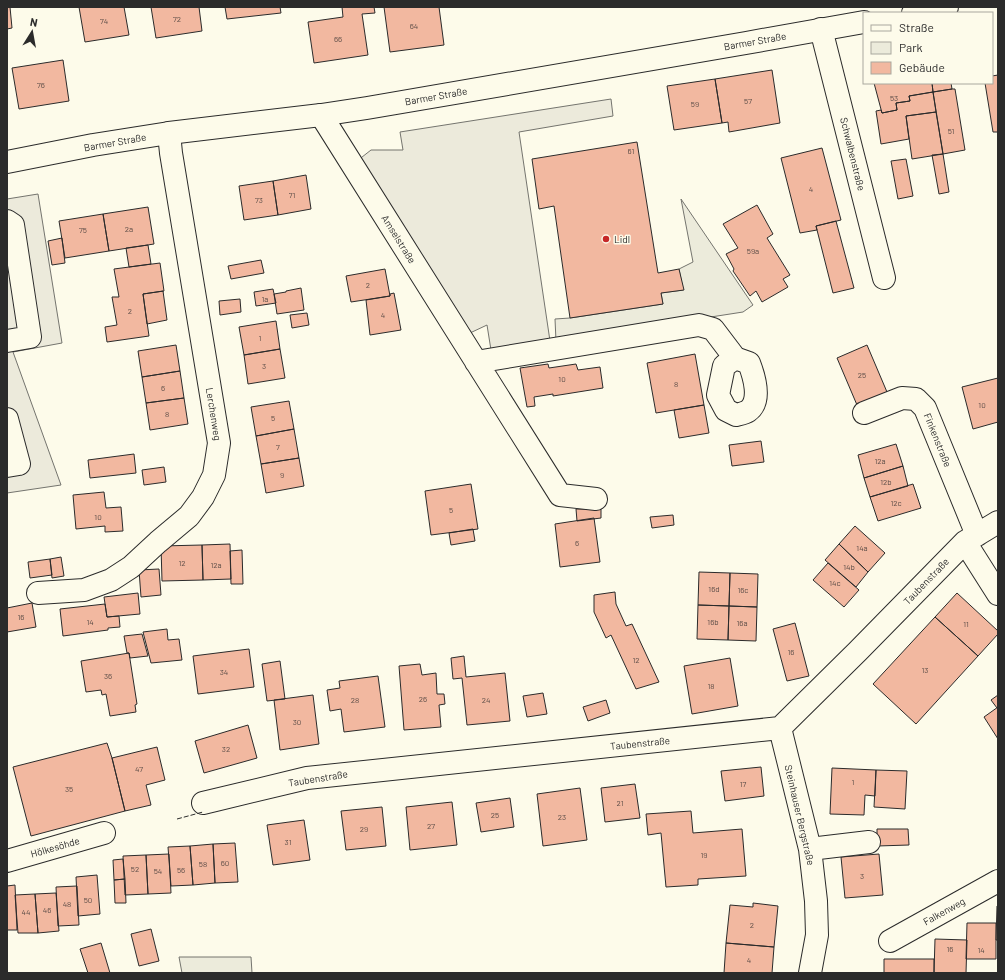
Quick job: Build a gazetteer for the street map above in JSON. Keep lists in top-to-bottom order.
{
  "streets": {
    "street": [
      "Barmer Straße",
      "Schwalbenstraße",
      "Amselstraße",
      "Lerchenweg",
      "Finkenstraße",
      "Taubenstraße",
      "Steinhauser Bergstraße",
      "Hölkesöhde",
      "Falkenweg"
    ]
  },
  "crossings": [
    ["Barmer Straße", "Schwalbenstraße"],
    ["Barmer Straße", "Amselstraße"],
    ["Barmer Straße", "Lerchenweg"],
    ["Finkenstraße", "Taubenstraße"],
    ["Taubenstraße", "Steinhauser Bergstraße"]
  ],
  "places": ["Lidl"],
  "house_numbers": [
    "72",
    "74",
    "64",
    "66",
    "76",
    "53",
    "57",
    "59",
    "51",
    "61",
    "4",
    "71",
    "73",
    "2a",
    "75",
    "59a",
    "2",
    "1a",
    "2",
    "4",
    "1",
    "3",
    "25",
    "10",
    "8",
    "6",
    "10",
    "8",
    "5",
    "7",
    "12a",
    "9",
    "12b",
    "12c",
    "5",
    "10",
    "6",
    "14a",
    "12",
    "12a",
    "14b",
    "14c",
    "16d",
    "16c",
    "16",
    "14",
    "16b",
    "16a",
    "11",
    "16",
    "12",
    "13",
    "34",
    "36",
    "18",
    "26",
    "28",
    "24",
    "30",
    "32",
    "47",
    "1",
    "17",
    "35",
    "21",
    "25",
    "23",
    "27",
    "29",
    "31",
    "19",
    "60",
    "58",
    "52",
    "56",
    "54",
    "3",
    "50",
    "48",
    "46",
    "44",
    "2",
    "16",
    "14",
    "4"
  ],
  "legend": ["Straße", "Park", "Gebäude"],
  "north": "top"
}
